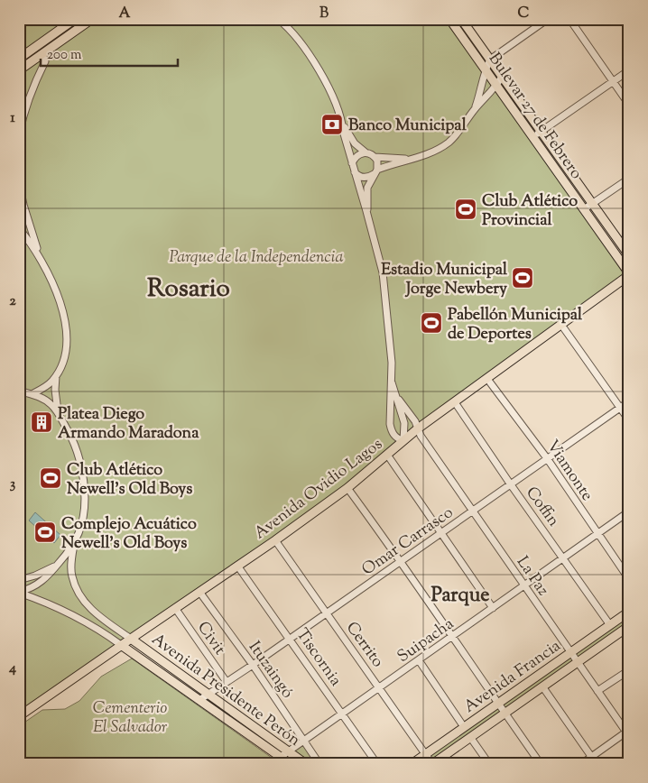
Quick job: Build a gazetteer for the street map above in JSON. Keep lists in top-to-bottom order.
{
  "streets": {
    "main road": [
      "Bulevar 27 de Febrero",
      "Avenida Ovidio Lagos",
      "Avenida Francia",
      "Avenida Presidente Perón"
    ],
    "street": [
      "Viamonte",
      "Coffin",
      "Omar Carrasco",
      "La Paz",
      "Civit",
      "Suipacha",
      "Cerrito",
      "Tiscornia",
      "Ituzaingó"
    ]
  },
  "crossings": [
    ["Bulevar 27 de Febrero", "Avenida Ovidio Lagos"],
    ["Viamonte", "Avenida Ovidio Lagos"],
    ["Viamonte", "Omar Carrasco"],
    ["Viamonte", "Suipacha"],
    ["Avenida Ovidio Lagos", "Coffin"],
    ["Avenida Ovidio Lagos", "La Paz"],
    ["Avenida Ovidio Lagos", "Civit"],
    ["Avenida Ovidio Lagos", "Cerrito"],
    ["Avenida Ovidio Lagos", "Tiscornia"],
    ["Avenida Ovidio Lagos", "Ituzaingó"],
    ["Avenida Ovidio Lagos", "Avenida Presidente Perón"],
    ["Coffin", "Omar Carrasco"],
    ["Coffin", "Suipacha"],
    ["Coffin", "Avenida Francia"],
    ["Omar Carrasco", "La Paz"],
    ["Omar Carrasco", "Civit"],
    ["Omar Carrasco", "Cerrito"],
    ["Omar Carrasco", "Tiscornia"],
    ["Omar Carrasco", "Ituzaingó"],
    ["Omar Carrasco", "Avenida Presidente Perón"],
    ["La Paz", "Suipacha"],
    ["La Paz", "Avenida Francia"],
    ["Suipacha", "Cerrito"],
    ["Suipacha", "Tiscornia"],
    ["Suipacha", "Ituzaingó"],
    ["Suipacha", "Avenida Presidente Perón"],
    ["Cerrito", "Avenida Francia"]
  ],
  "districts": ["Rosario", "Parque"],
  "parks": ["Parque de la Independencia", "Cementerio El Salvador"],
  "places": {
    "bank": ["Banco Municipal"],
    "sports": [
      "Club Atlético Provincial",
      "Estadio Municipal Jorge Newbery",
      "Pabellón Municipal de Deportes",
      "Club Atlético Newell's Old Boys",
      "Complejo Acuático Newell's Old Boys"
    ],
    "building": ["Platea Diego Armando Maradona"]
  },
  "scale_bar": "200 m",
  "grid": {
    "columns": ["A", "B", "C"],
    "rows": [
      "1",
      "2",
      "3",
      "4"
    ]
  }
}
